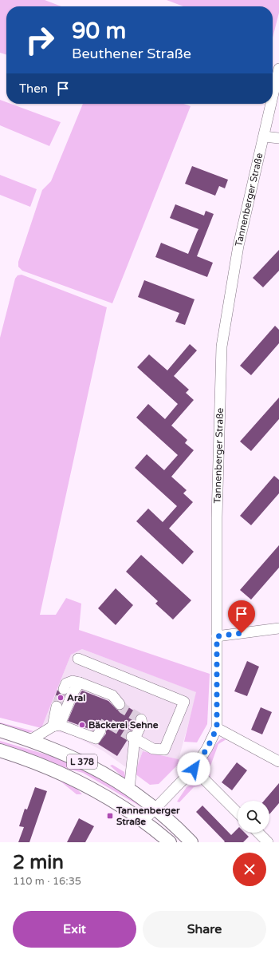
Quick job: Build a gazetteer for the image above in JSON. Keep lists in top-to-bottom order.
{
  "streets": {
    "main road": ["L 378"],
    "street": ["Tannenberger Straße"]
  },
  "crossings": [
    ["Tannenberger Straße", "L 378"]
  ],
  "places": {
    "other": ["Aral", "Bäckerei Sehne"],
    "transit": ["Tannenberger Straße"]
  },
  "page": {
    "turn": ["90 m", "Beuthener Straße"],
    "then": "Then",
    "heading": ["2 min", "110 m · 16:35"],
    "buttons": ["Exit", "Share"]
  }
}
